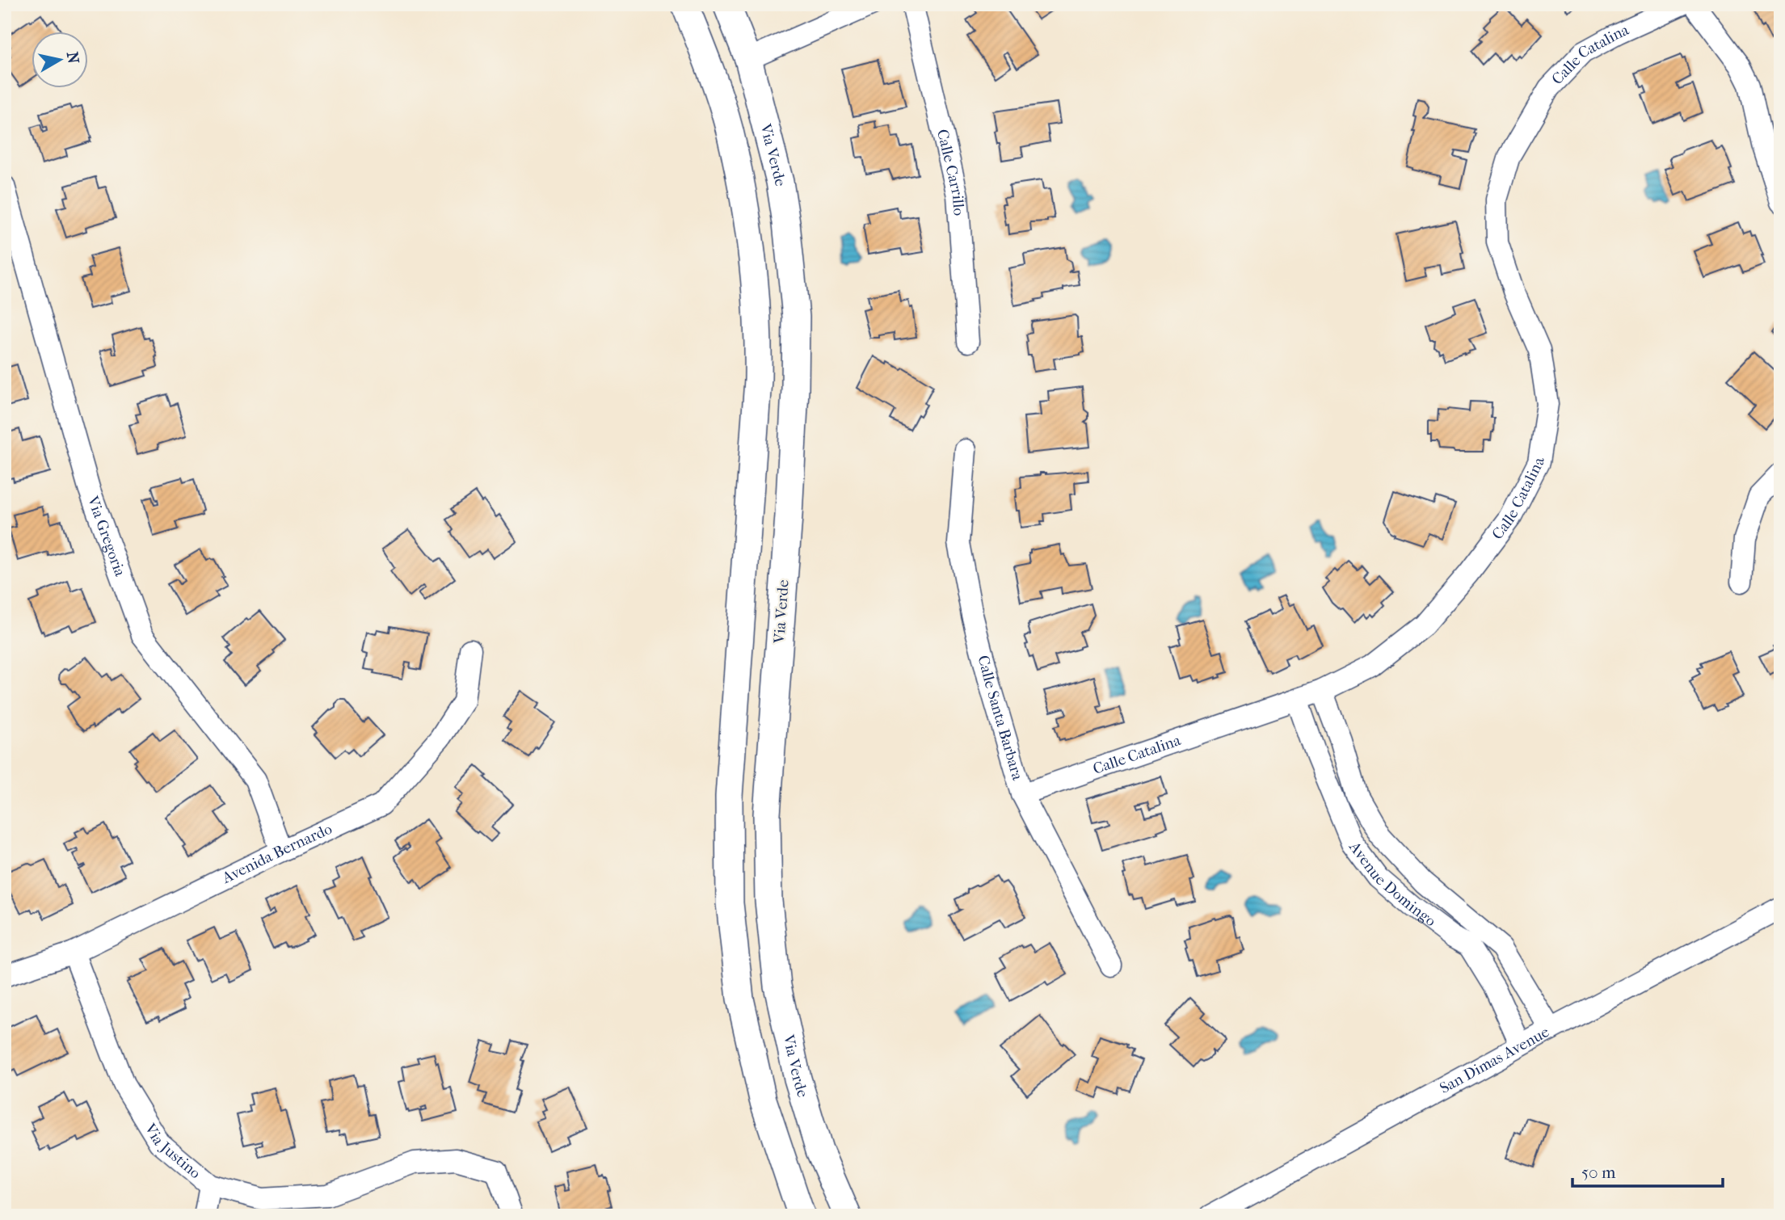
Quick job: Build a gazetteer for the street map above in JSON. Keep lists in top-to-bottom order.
{
  "streets": {
    "main road": ["Via Verde"],
    "street": [
      "Calle Catalina",
      "Calle Carrillo",
      "Via Gregoria",
      "Calle Santa Barbara",
      "Avenida Bernardo",
      "Avenue Domingo",
      "San Dimas Avenue",
      "Via Justino"
    ]
  },
  "crossings": [
    ["Calle Catalina", "Calle Santa Barbara"],
    ["Calle Catalina", "Avenue Domingo"],
    ["Via Gregoria", "Avenida Bernardo"],
    ["Avenida Bernardo", "Via Justino"],
    ["Avenue Domingo", "San Dimas Avenue"]
  ],
  "scale_bar": "50 m",
  "north": "right"
}
